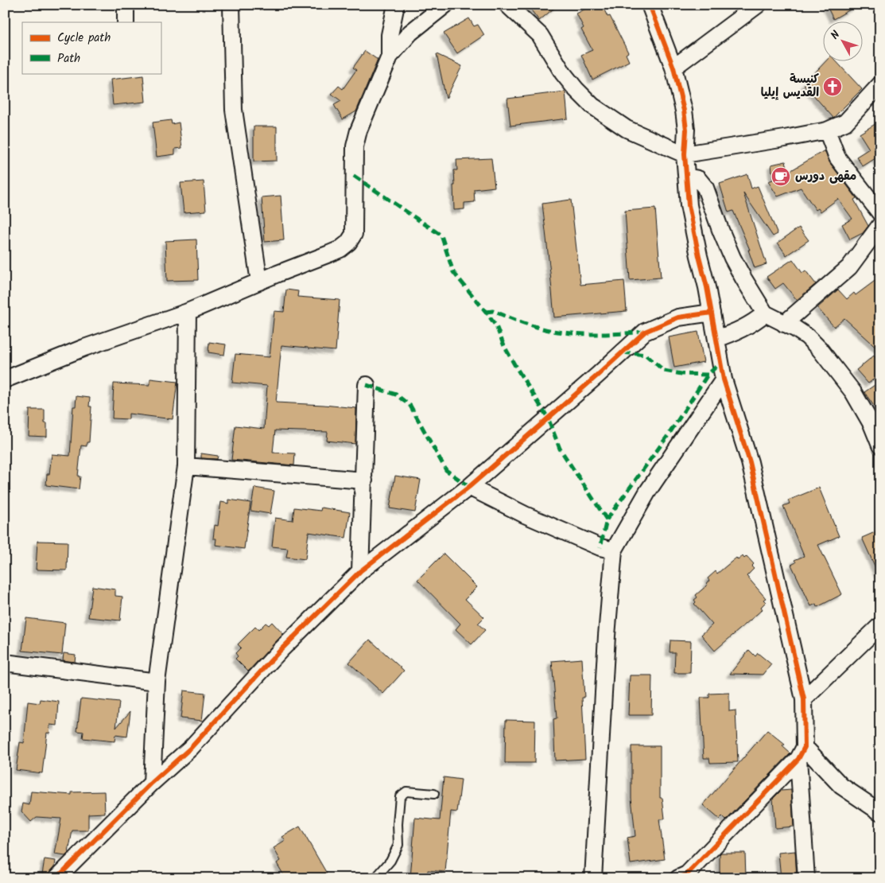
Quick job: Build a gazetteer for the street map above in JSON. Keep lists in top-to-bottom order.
{
  "places": {
    "church": ["كنيسة القديس إيليا"],
    "cafe": ["مقهى دورس"]
  },
  "legend": ["Cycle path", "Path"],
  "north": "top left"
}
